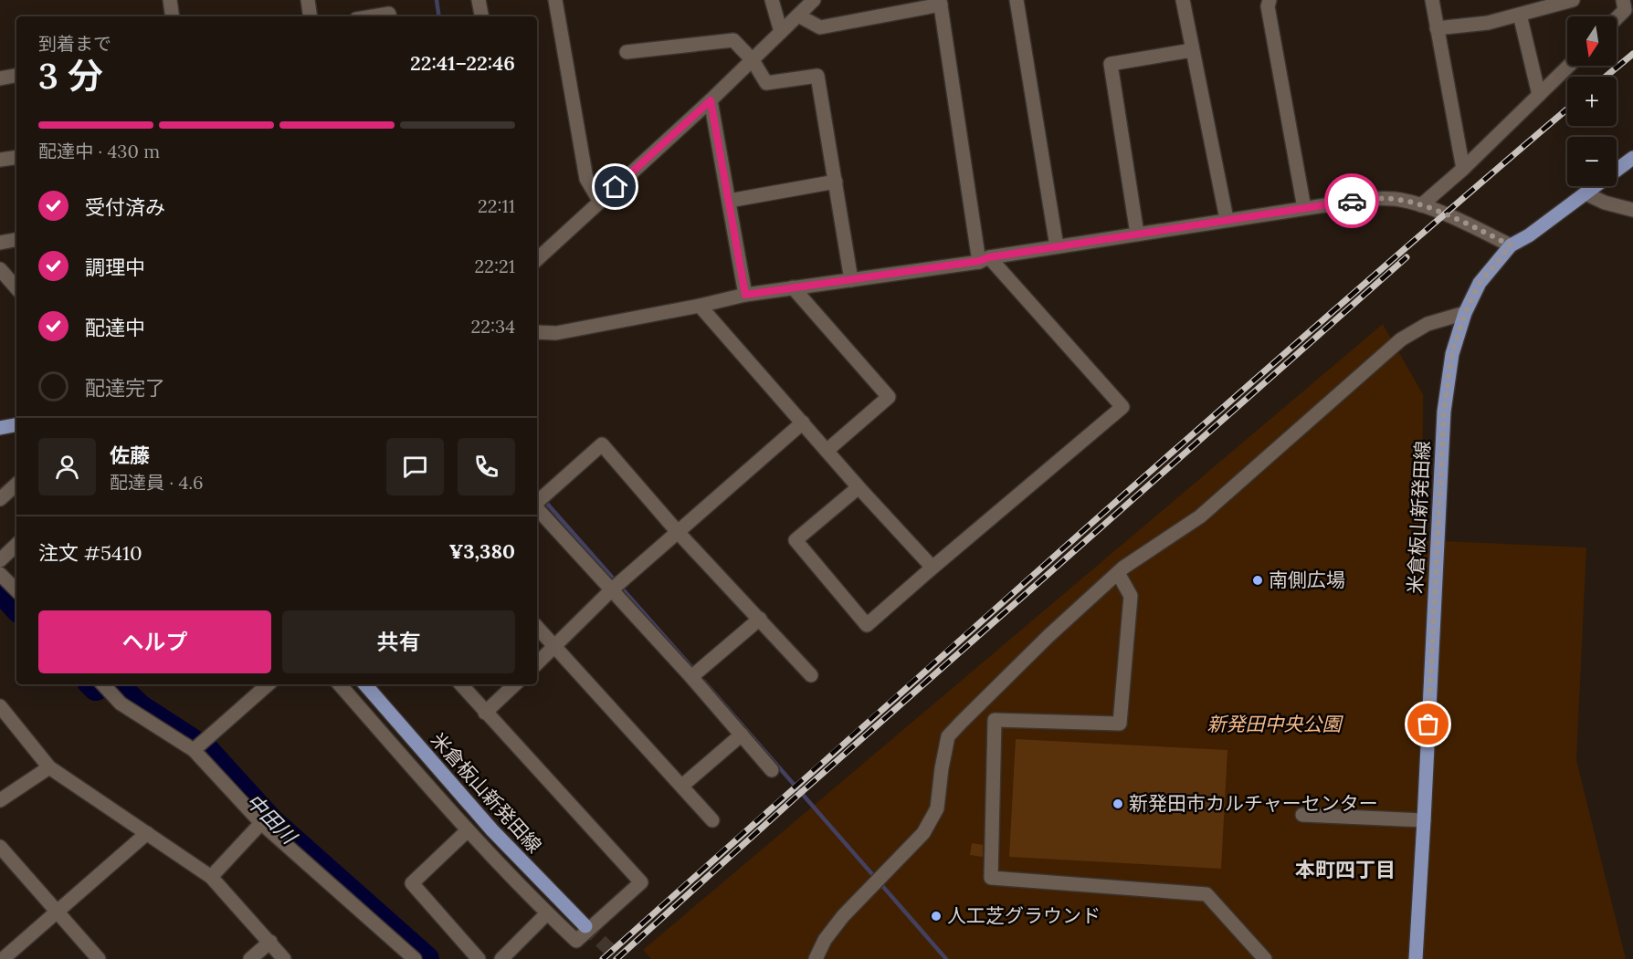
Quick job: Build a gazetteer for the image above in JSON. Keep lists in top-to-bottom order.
{
  "streets": {
    "main road": ["米倉板山新発田線"]
  },
  "districts": ["本町四丁目"],
  "water": ["中田川"],
  "parks": ["新発田中央公園"],
  "places": ["南側広場", "新発田市カルチャーセンター", "人工芝グラウンド"],
  "north": "bottom",
  "page": {
    "map_buttons": ["+", "−"],
    "heading": ["3 分", "到着まで", "22:41–22:46"],
    "panel": [
      "佐藤",
      "配達員 · 4.6",
      "注文 #5410",
      "¥3,380"
    ],
    "bar": "配達中 · 430 m",
    "list": [
      ["受付済み", "22:11"],
      ["調理中", "22:21"],
      ["配達中", "22:34"],
      "配達完了"
    ],
    "buttons": ["ヘルプ", "共有"]
  }
}
